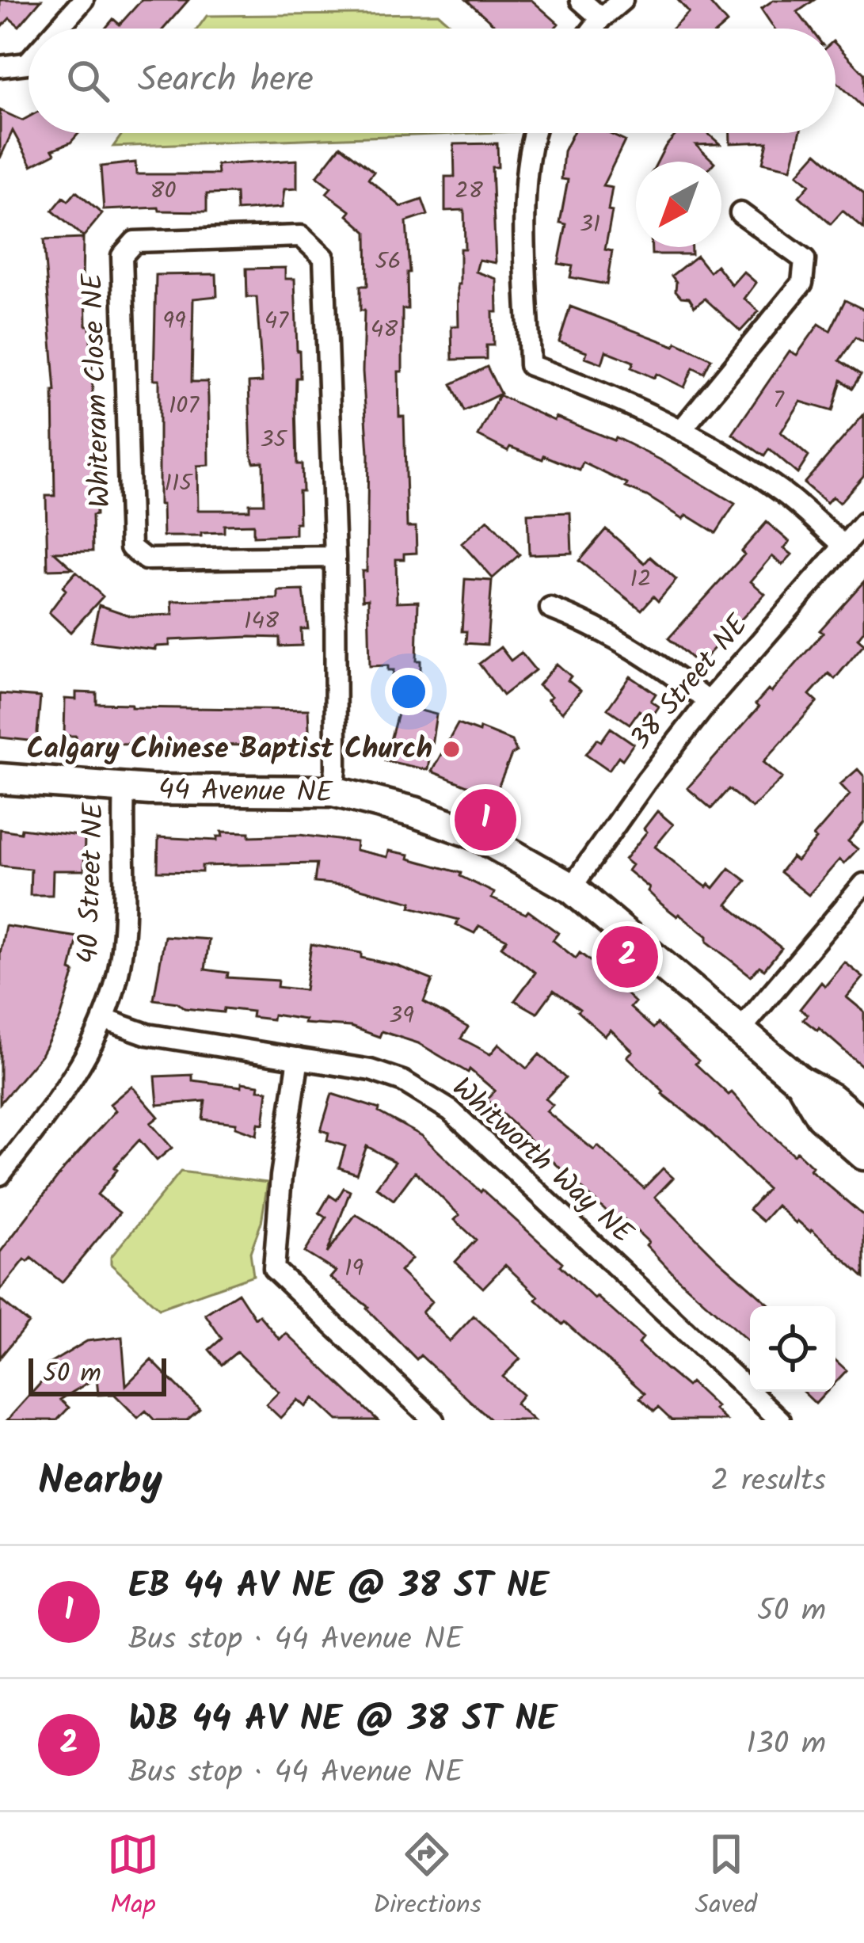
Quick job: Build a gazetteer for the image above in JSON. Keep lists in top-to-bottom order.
{
  "streets": {
    "street": [
      "Whiteram Close NE",
      "38 Street NE",
      "44 Avenue NE",
      "40 Street NE",
      "Whitworth Way NE"
    ]
  },
  "crossings": [
    ["Whiteram Close NE", "44 Avenue NE"],
    ["38 Street NE", "44 Avenue NE"],
    ["44 Avenue NE", "40 Street NE"],
    ["40 Street NE", "Whitworth Way NE"]
  ],
  "places": ["Calgary Chinese Baptist Church"],
  "house_numbers": [
    "80",
    "28",
    "31",
    "56",
    "99",
    "47",
    "48",
    "7",
    "107",
    "35",
    "115",
    "12",
    "148",
    "39",
    "19"
  ],
  "scale_bar": "50 m",
  "north": "bottom left",
  "page": {
    "search": "Search here",
    "pins": ["1", "2"],
    "scale": "50 m",
    "heading": ["Nearby", "2 results"],
    "list": [
      {
        "mark": "1",
        "name": "EB 44 AV NE @ 38 ST NE",
        "note": "Bus stop · 44 Avenue NE",
        "value": "50 m"
      },
      {
        "mark": "2",
        "name": "WB 44 AV NE @ 38 ST NE",
        "note": "Bus stop · 44 Avenue NE",
        "value": "130 m"
      }
    ],
    "nav": ["Map", "Directions", "Saved"]
  }
}
